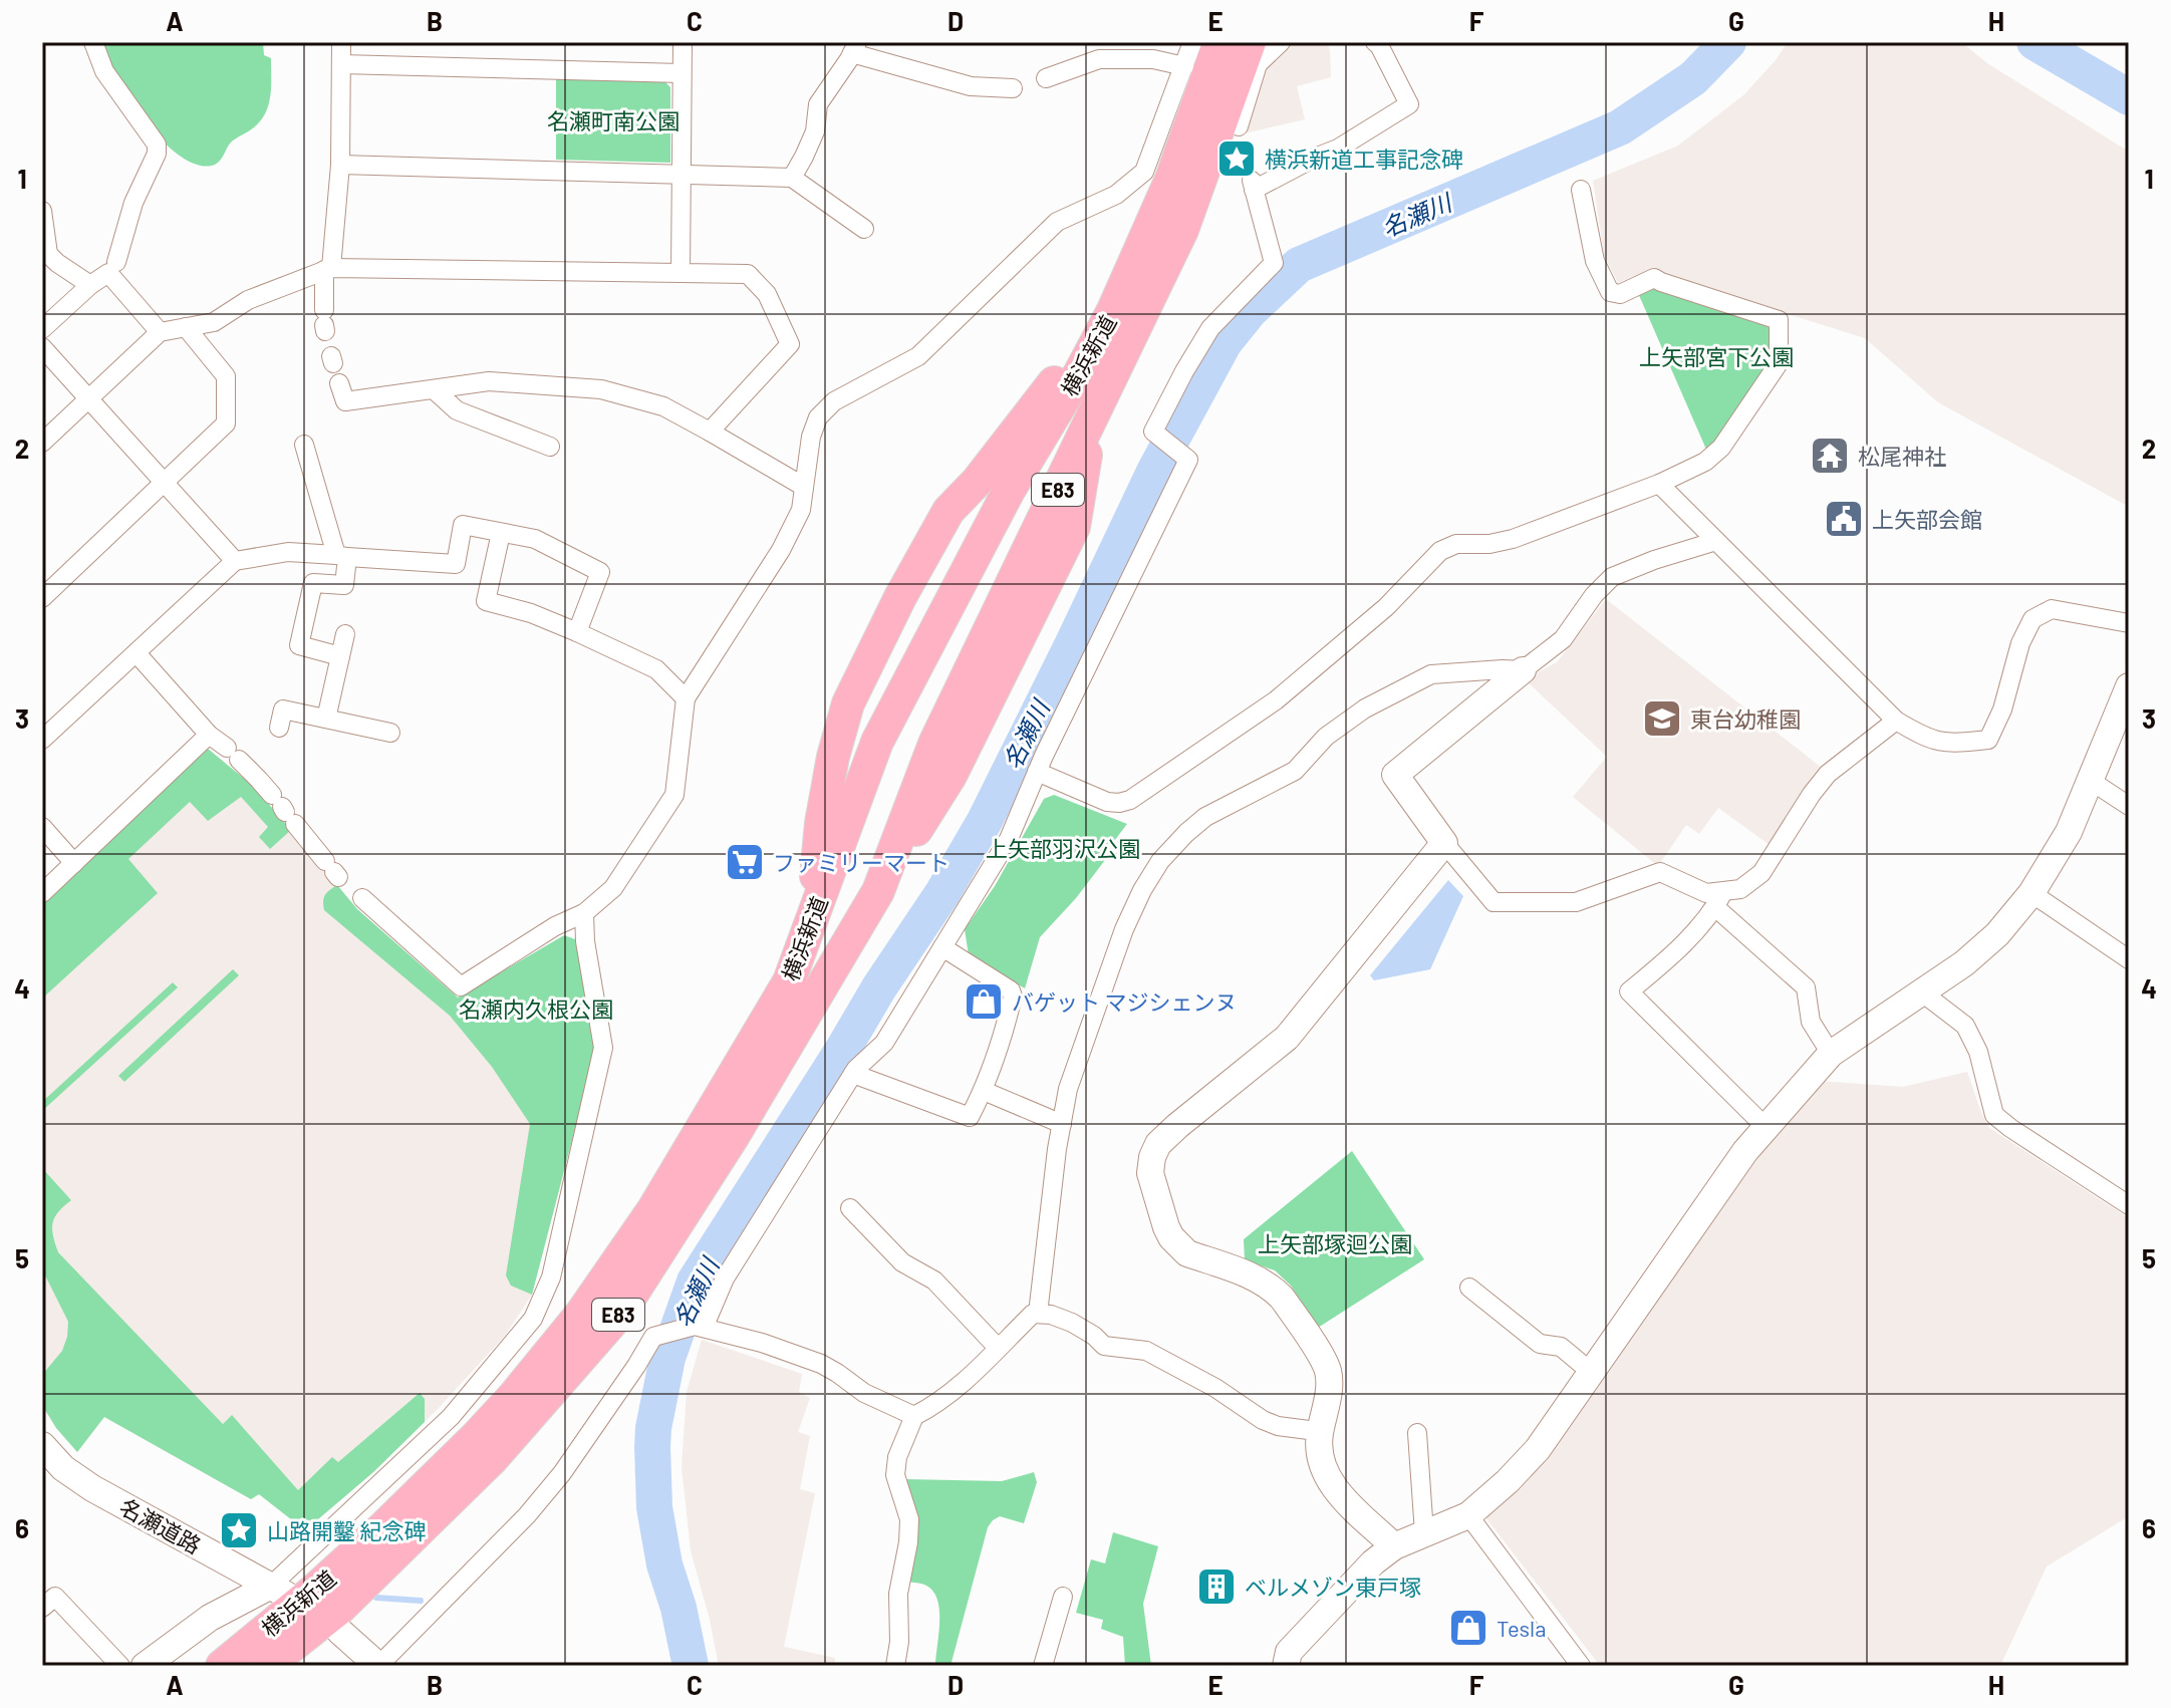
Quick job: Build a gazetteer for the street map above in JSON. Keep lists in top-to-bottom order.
{
  "streets": {
    "highway": ["横浜新道", "E83"],
    "street": ["名瀬道路"]
  },
  "water": ["名瀬川"],
  "parks": [
    "名瀬町南公園",
    "上矢部宮下公園",
    "上矢部羽沢公園",
    "名瀬内久根公園",
    "上矢部塚迴公園"
  ],
  "places": {
    "place": ["横浜新道工事記念碑", "山路開鑿 紀念碑"],
    "temple": ["松尾神社"],
    "public building": ["上矢部会館"],
    "school or university": ["東台幼稚園"],
    "supermarket": ["ファミリーマート"],
    "shop": ["バゲット マジシェンヌ", "Tesla"],
    "building": ["ベルメゾン東戸塚"]
  },
  "grid": {
    "columns": [
      "A",
      "B",
      "C",
      "D",
      "E",
      "F",
      "G",
      "H"
    ],
    "rows": [
      "1",
      "2",
      "3",
      "4",
      "5",
      "6"
    ]
  }
}
